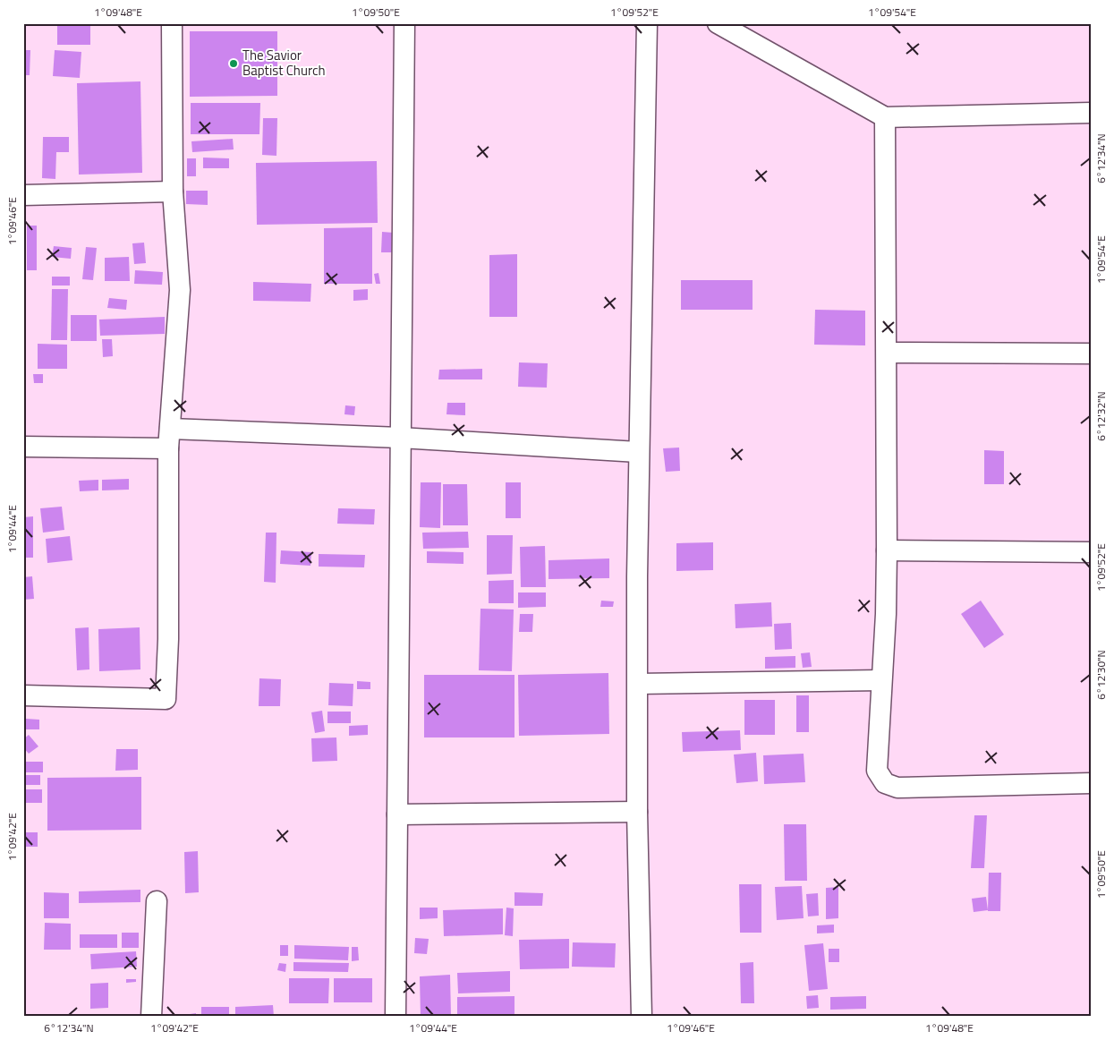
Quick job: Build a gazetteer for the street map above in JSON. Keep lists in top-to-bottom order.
{
  "places": ["The Savior Baptist Church"],
  "coordinates": [
    "1°09'48\"E",
    "1°09'50\"E",
    "1°09'52\"E",
    "1°09'54\"E",
    "6°12'34\"N",
    "1°09'46\"E",
    "6°12'32\"N",
    "1°09'44\"E",
    "6°12'30\"N",
    "1°09'42\"E"
  ]
}
